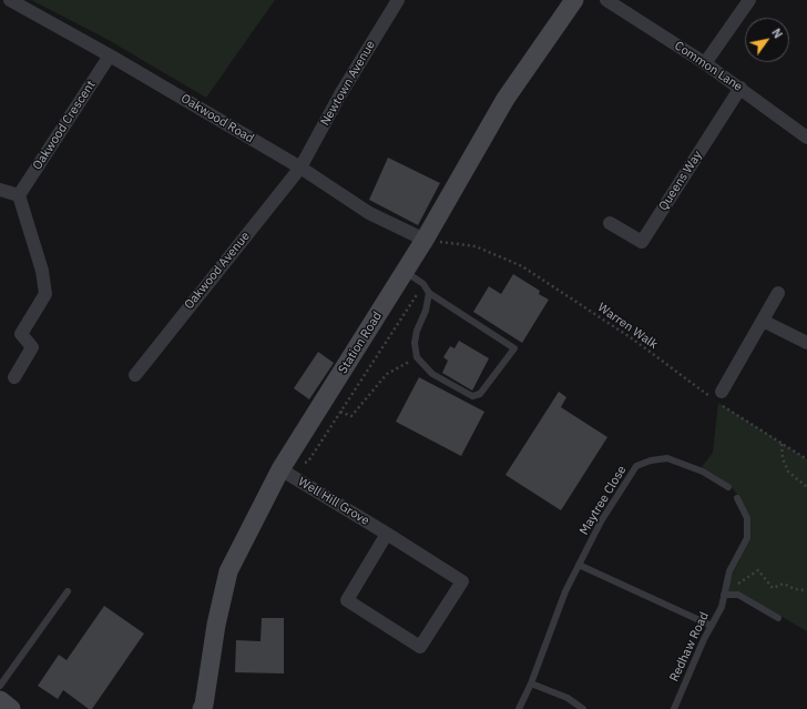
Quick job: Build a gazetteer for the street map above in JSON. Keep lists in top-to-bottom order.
{
  "streets": {
    "main road": ["Station Road"],
    "street": [
      "Common Lane",
      "Newtown Avenue",
      "Oakwood Road",
      "Oakwood Crescent",
      "Queens Way",
      "Oakwood Avenue",
      "Well Hill Grove"
    ],
    "lane": ["Maytree Close", "Redhaw Road"],
    "path": ["Warren Walk"]
  },
  "crossings": [
    ["Common Lane", "Queens Way"],
    ["Newtown Avenue", "Oakwood Road"],
    ["Newtown Avenue", "Oakwood Avenue"],
    ["Oakwood Road", "Oakwood Crescent"],
    ["Oakwood Road", "Oakwood Avenue"],
    ["Oakwood Road", "Warren Walk"],
    ["Oakwood Road", "Station Road"],
    ["Warren Walk", "Station Road"],
    ["Station Road", "Well Hill Grove"]
  ],
  "north": "top right"
}
